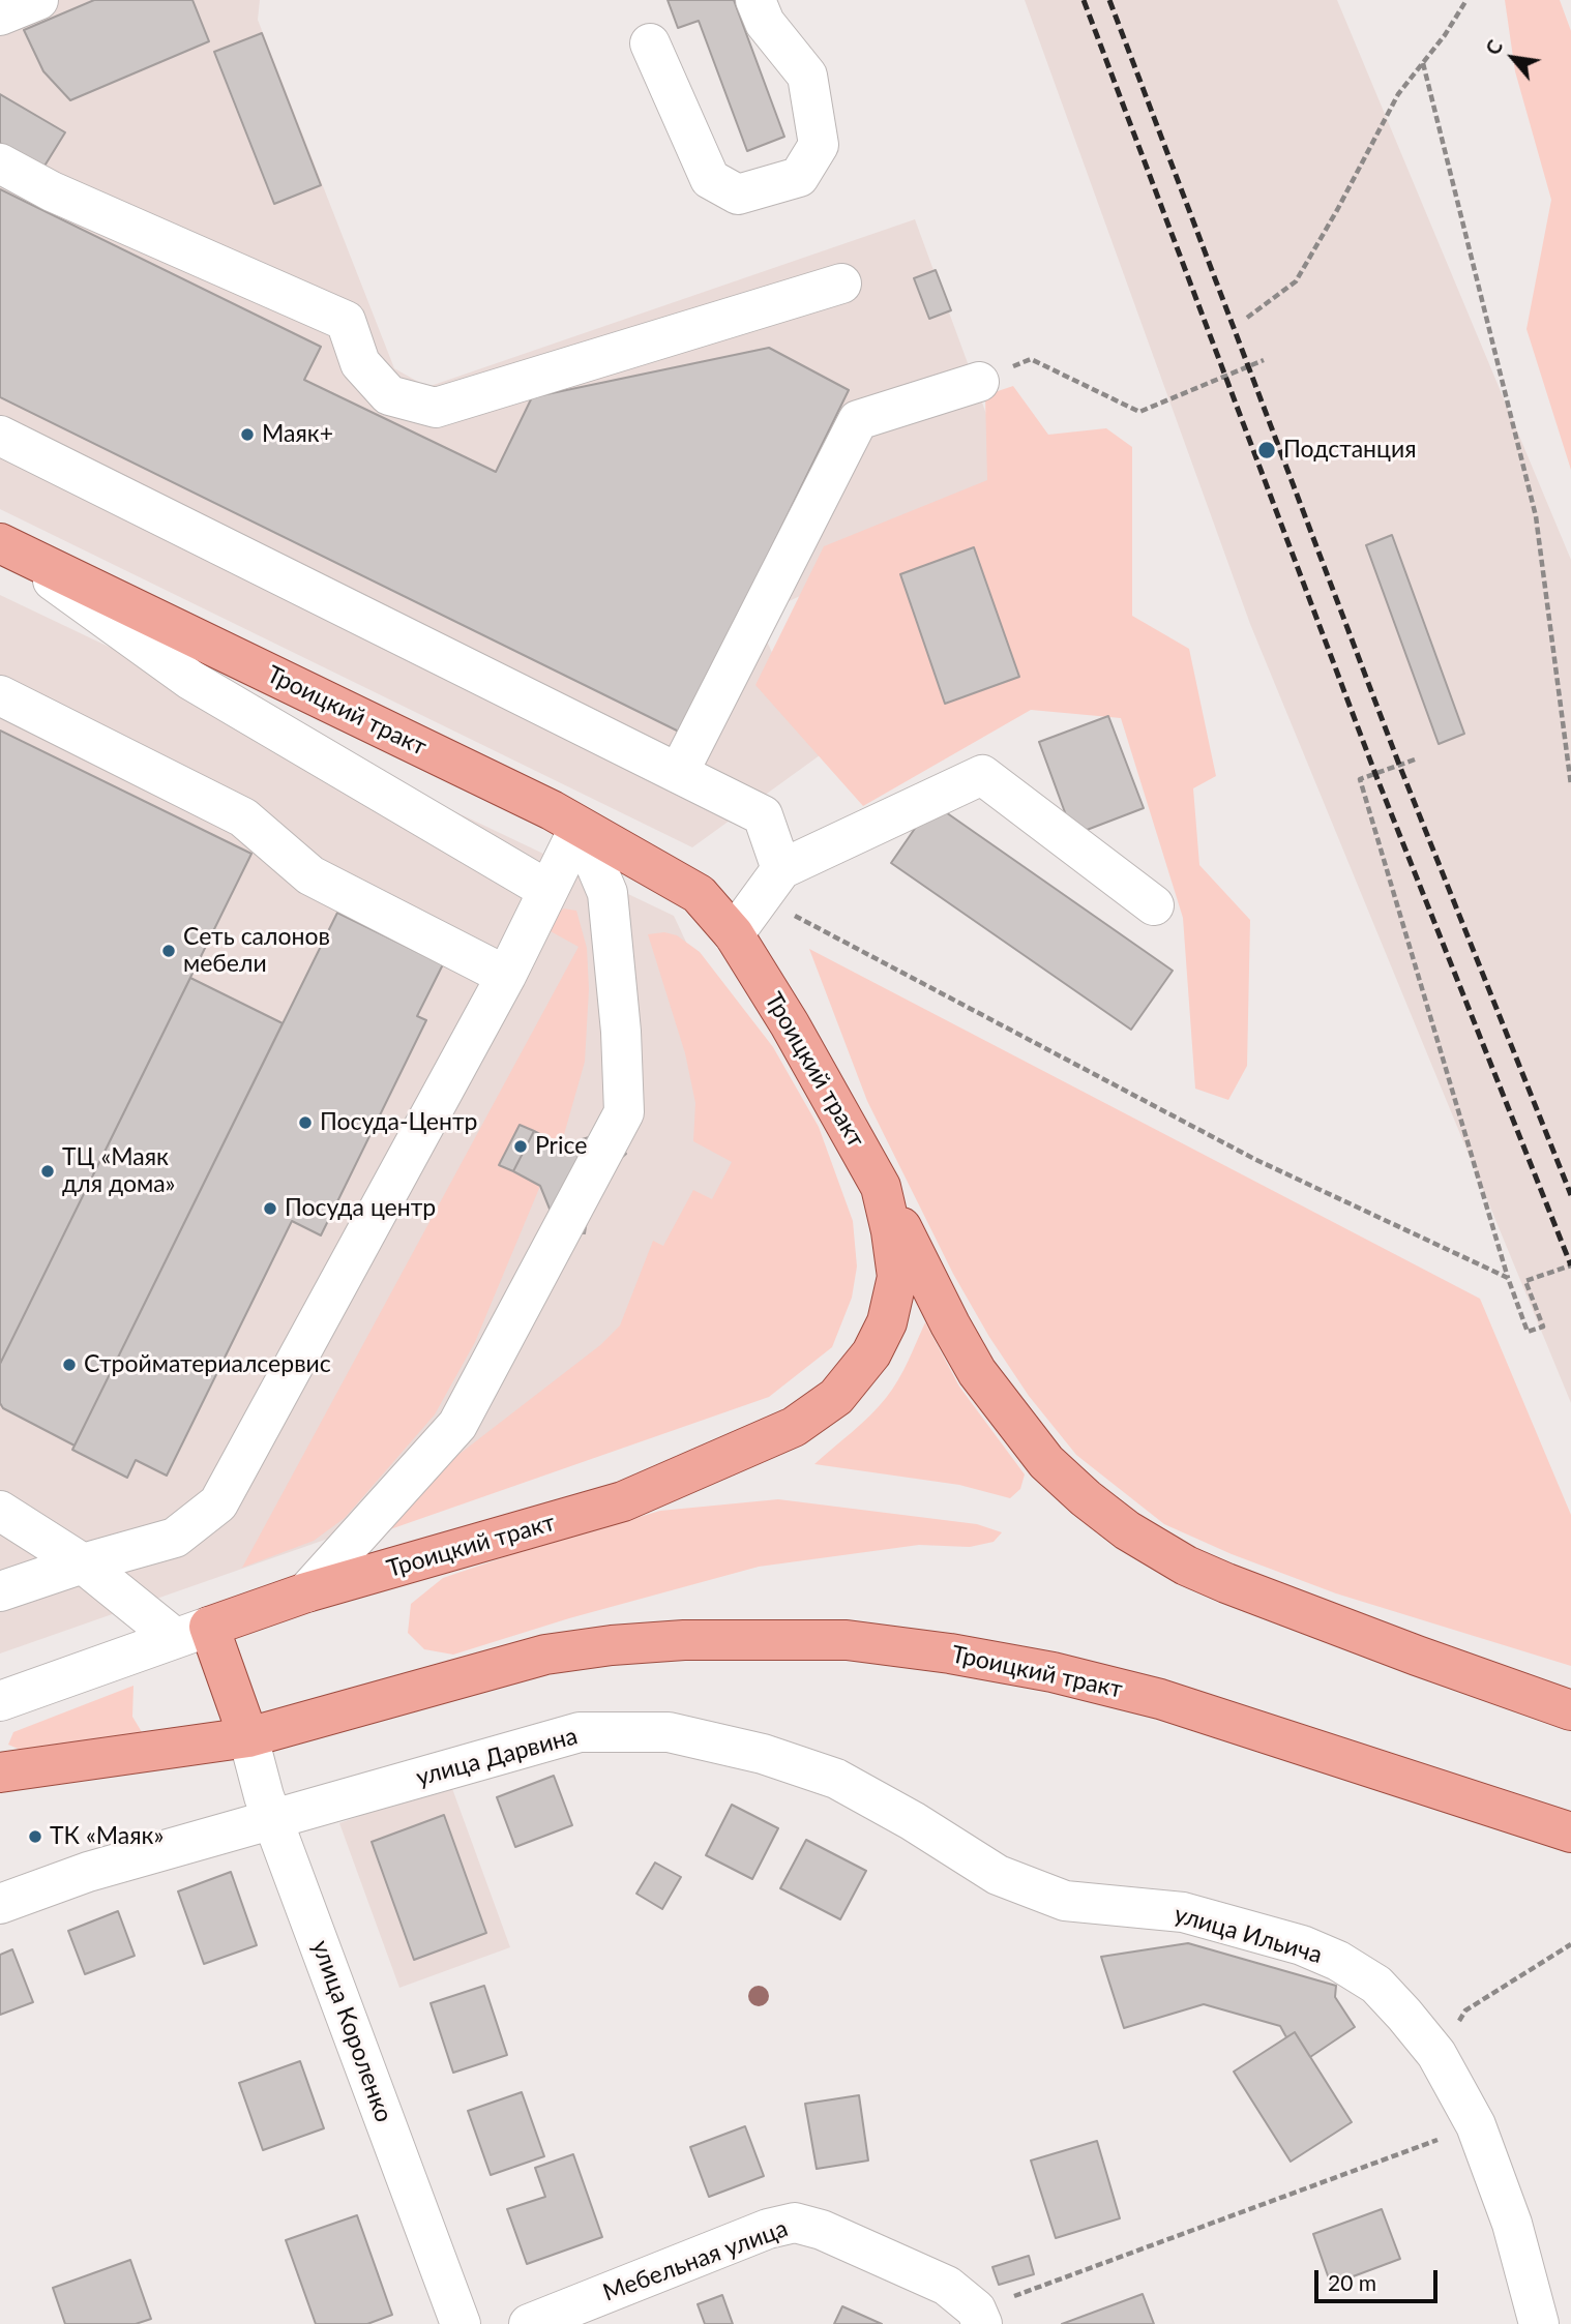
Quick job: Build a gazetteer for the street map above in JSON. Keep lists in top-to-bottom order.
{
  "streets": {
    "main road": ["Троицкий тракт"],
    "street": [
      "улица Дарвина",
      "улица Ильича",
      "улица Короленко",
      "Мебельная улица"
    ]
  },
  "crossings": [
    ["Троицкий тракт", "улица Короленко"],
    ["улица Дарвина", "улица Ильича"],
    ["улица Дарвина", "улица Короленко"]
  ],
  "places": [
    "Маяк+",
    "Подстанция",
    "Сеть салонов мебели",
    "Посуда-Центр",
    "Price",
    "ТЦ «Маяк для дома»",
    "Посуда центр",
    "Стройматериалсервис",
    "ТК «Маяк»"
  ],
  "scale_bar": "20 m",
  "north": "top left"
}
